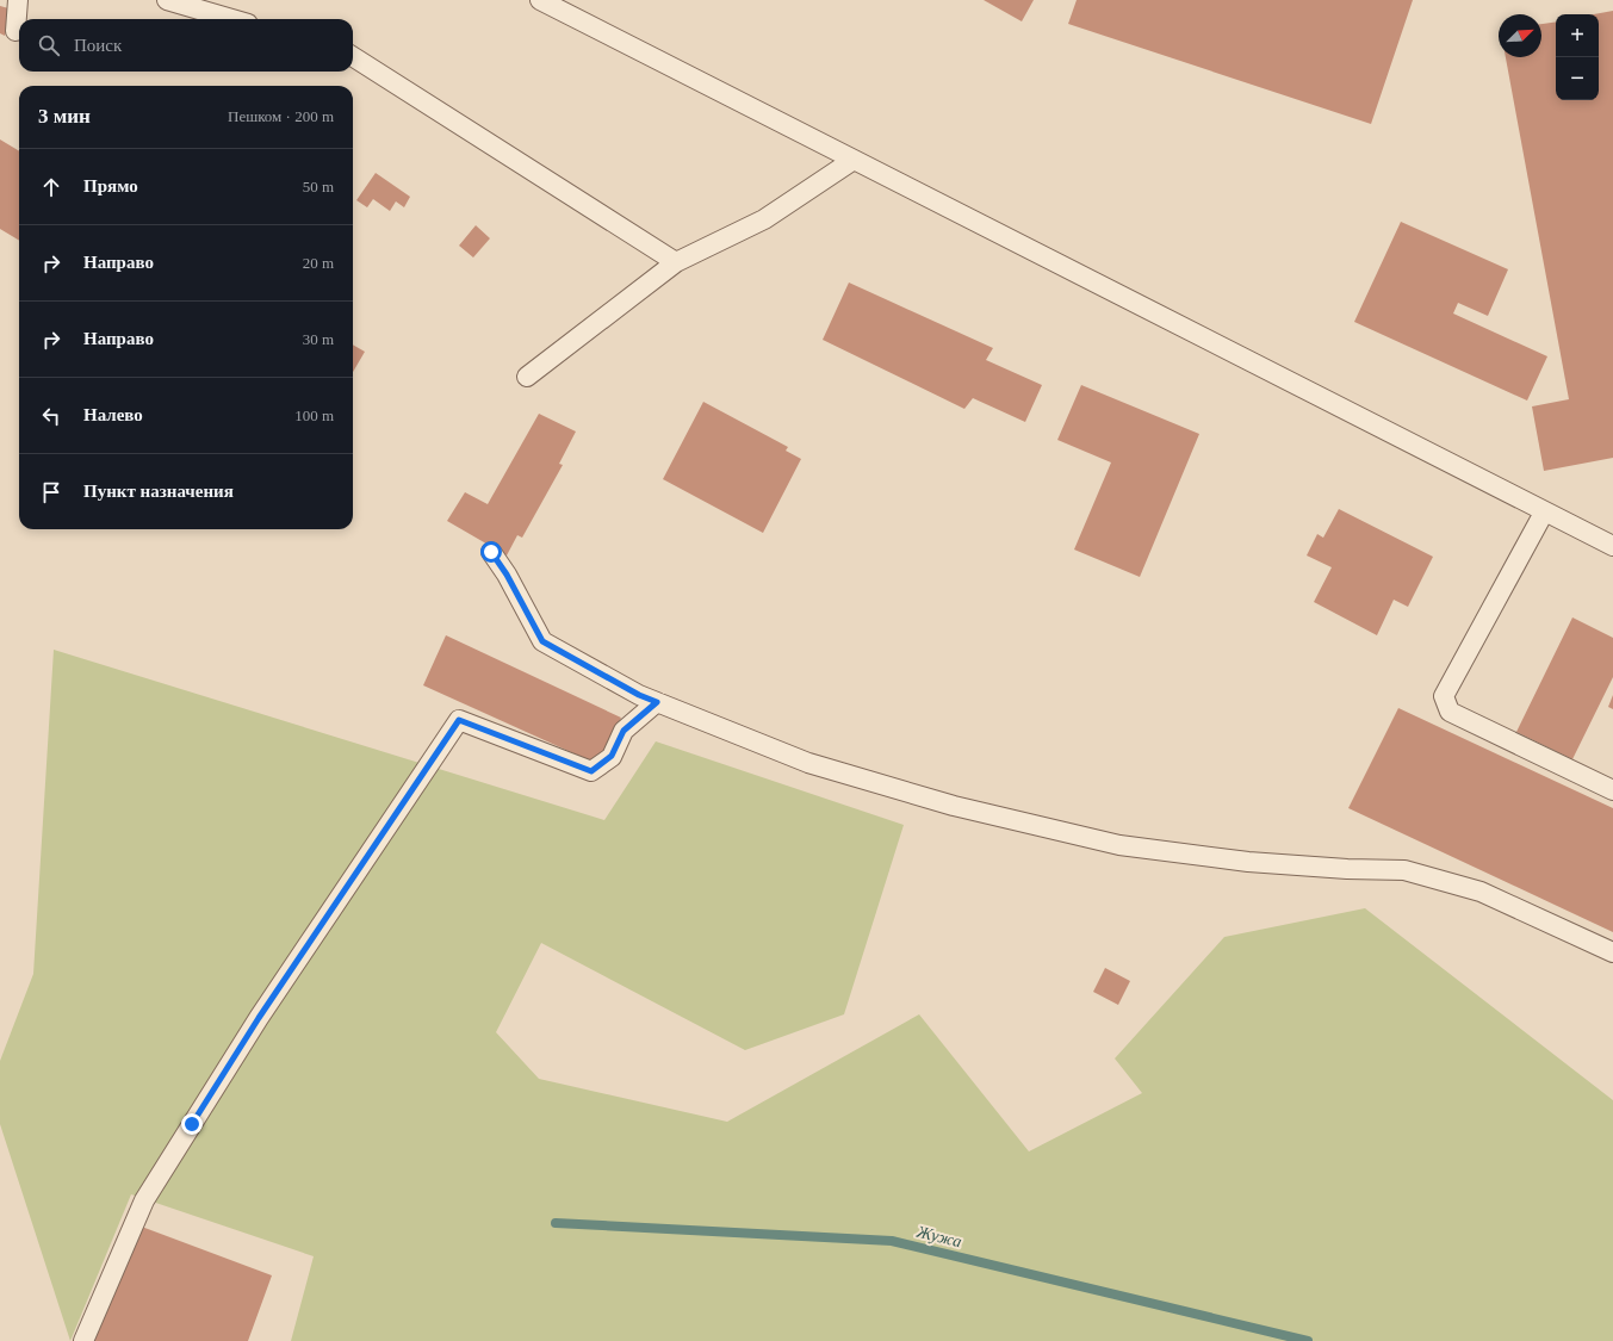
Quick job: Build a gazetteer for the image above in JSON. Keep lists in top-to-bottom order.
{
  "water": ["Жужа"],
  "north": "top right",
  "page": {
    "map_buttons": ["+", "−"],
    "search": "Поиск",
    "heading": ["3 мин", "Пешком · 200 m"],
    "list": [
      ["Прямо", "50 m"],
      ["Направо", "20 m"],
      ["Направо", "30 m"],
      ["Налево", "100 m"],
      "Пункт назначения"
    ]
  }
}
